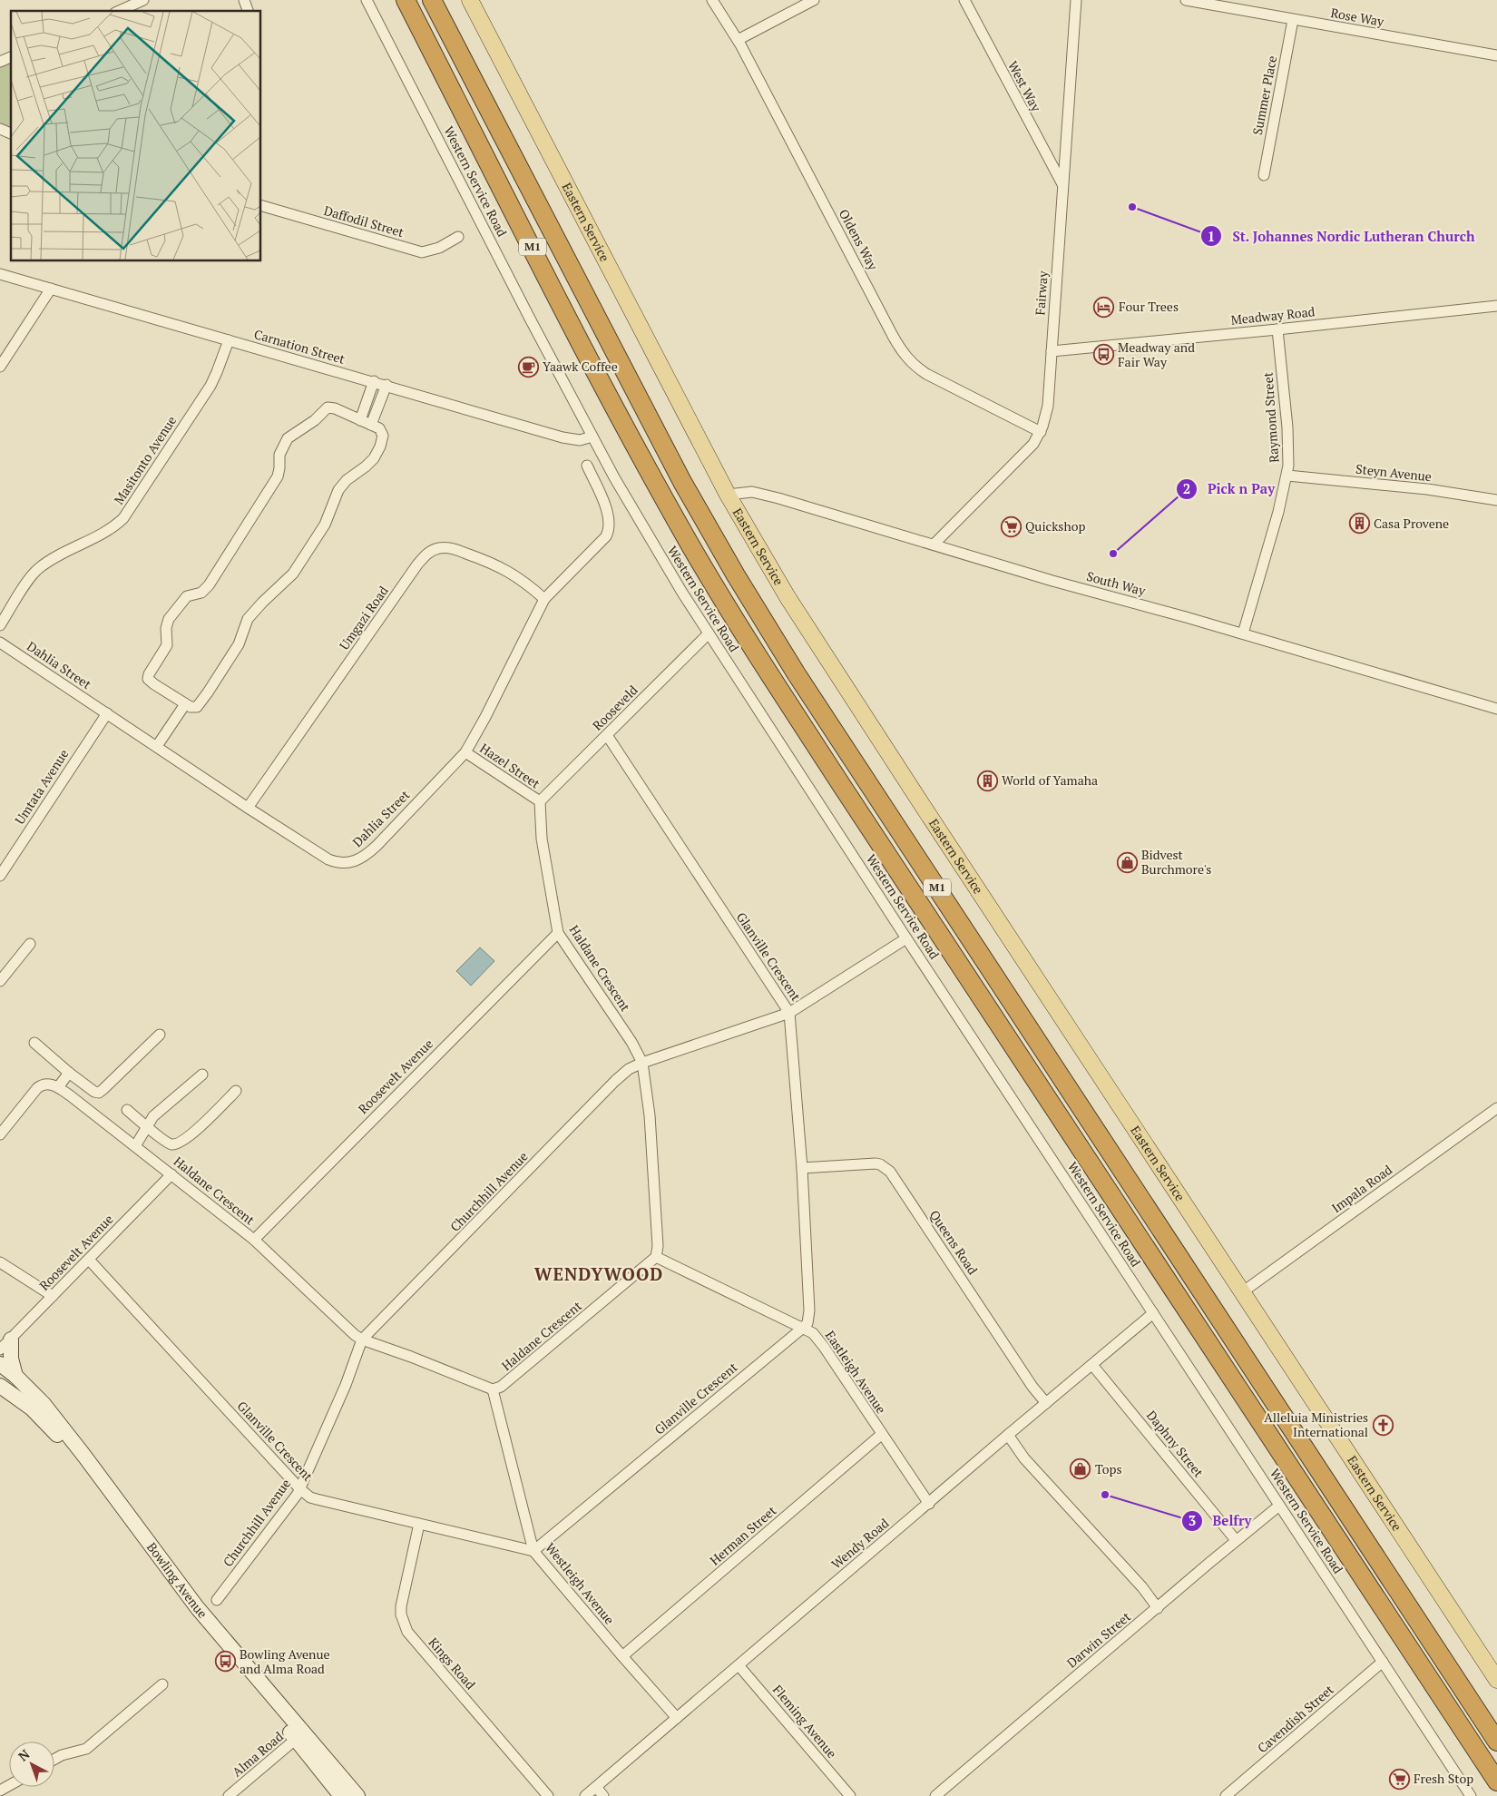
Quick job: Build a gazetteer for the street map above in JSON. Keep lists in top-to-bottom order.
{
  "streets": {
    "highway": ["M1"],
    "main road": ["Eastern Service", "Bowling Avenue"],
    "street": [
      "Rose Way",
      "West Way",
      "Summer Place",
      "Western Service Road",
      "Daffodil Street",
      "Oldens Way",
      "Fairway",
      "Meadway Road",
      "Carnation Street",
      "Raymond Street",
      "Masitonto Avenue",
      "Steyn Avenue",
      "South Way",
      "Umgazi Road",
      "Dahlia Street",
      "Rooseveld",
      "Hazel Street",
      "Umtata Avenue",
      "Glanville Crescent",
      "Haldane Crescent",
      "Roosevelt Avenue",
      "Impala Road",
      "Churchhill Avenue",
      "Queens Road",
      "Eastleigh Avenue",
      "Daphny Street",
      "Herman Street",
      "Wendy Road",
      "Westleigh Avenue",
      "Darwin Street",
      "Kings Road",
      "Cavendish Street",
      "Fleming Avenue",
      "Alma Road"
    ]
  },
  "crossings": [
    ["Rose Way", "Summer Place"],
    ["West Way", "Fairway"],
    ["Western Service Road", "Carnation Street"],
    ["Western Service Road", "Rooseveld"],
    ["Western Service Road", "Churchhill Avenue"],
    ["Western Service Road", "Wendy Road"],
    ["Western Service Road", "Darwin Street"],
    ["Western Service Road", "Cavendish Street"],
    ["Eastern Service", "South Way"],
    ["Eastern Service", "Impala Road"],
    ["Oldens Way", "Fairway"],
    ["Fairway", "Meadway Road"],
    ["Fairway", "South Way"],
    ["Meadway Road", "Raymond Street"],
    ["Carnation Street", "Masitonto Avenue"],
    ["Raymond Street", "Steyn Avenue"],
    ["Raymond Street", "South Way"],
    ["Umgazi Road", "Dahlia Street"],
    ["Dahlia Street", "Hazel Street"],
    ["Dahlia Street", "Umtata Avenue"],
    ["Rooseveld", "Hazel Street"],
    ["Rooseveld", "Glanville Crescent"],
    ["Rooseveld", "Haldane Crescent"],
    ["Hazel Street", "Haldane Crescent"],
    ["Glanville Crescent", "Roosevelt Avenue"],
    ["Glanville Crescent", "Churchhill Avenue"],
    ["Glanville Crescent", "Queens Road"],
    ["Glanville Crescent", "Eastleigh Avenue"],
    ["Glanville Crescent", "Westleigh Avenue"],
    ["Glanville Crescent", "Kings Road"],
    ["Haldane Crescent", "Roosevelt Avenue"],
    ["Haldane Crescent", "Churchhill Avenue"],
    ["Haldane Crescent", "Eastleigh Avenue"],
    ["Haldane Crescent", "Westleigh Avenue"],
    ["Queens Road", "Wendy Road"],
    ["Eastleigh Avenue", "Herman Street"],
    ["Eastleigh Avenue", "Wendy Road"],
    ["Daphny Street", "Wendy Road"],
    ["Daphny Street", "Darwin Street"],
    ["Herman Street", "Westleigh Avenue"],
    ["Wendy Road", "Westleigh Avenue"],
    ["Wendy Road", "Fleming Avenue"],
    ["Bowling Avenue", "Alma Road"]
  ],
  "districts": ["WENDYWOOD"],
  "places": {
    "other": ["St. Johannes Nordic Lutheran Church", "Pick n Pay", "Belfry"],
    "hotel": ["Four Trees"],
    "bus stop": ["Meadway and Fair Way", "Bowling Avenue and Alma Road"],
    "cafe": ["Yaawk Coffee"],
    "building": ["Casa Provene", "World of Yamaha"],
    "supermarket": ["Quickshop", "Fresh Stop"],
    "shop": ["Bidvest Burchmore's", "Tops"],
    "church": ["Alleluia Ministries International"]
  },
  "north": "top left"
}
